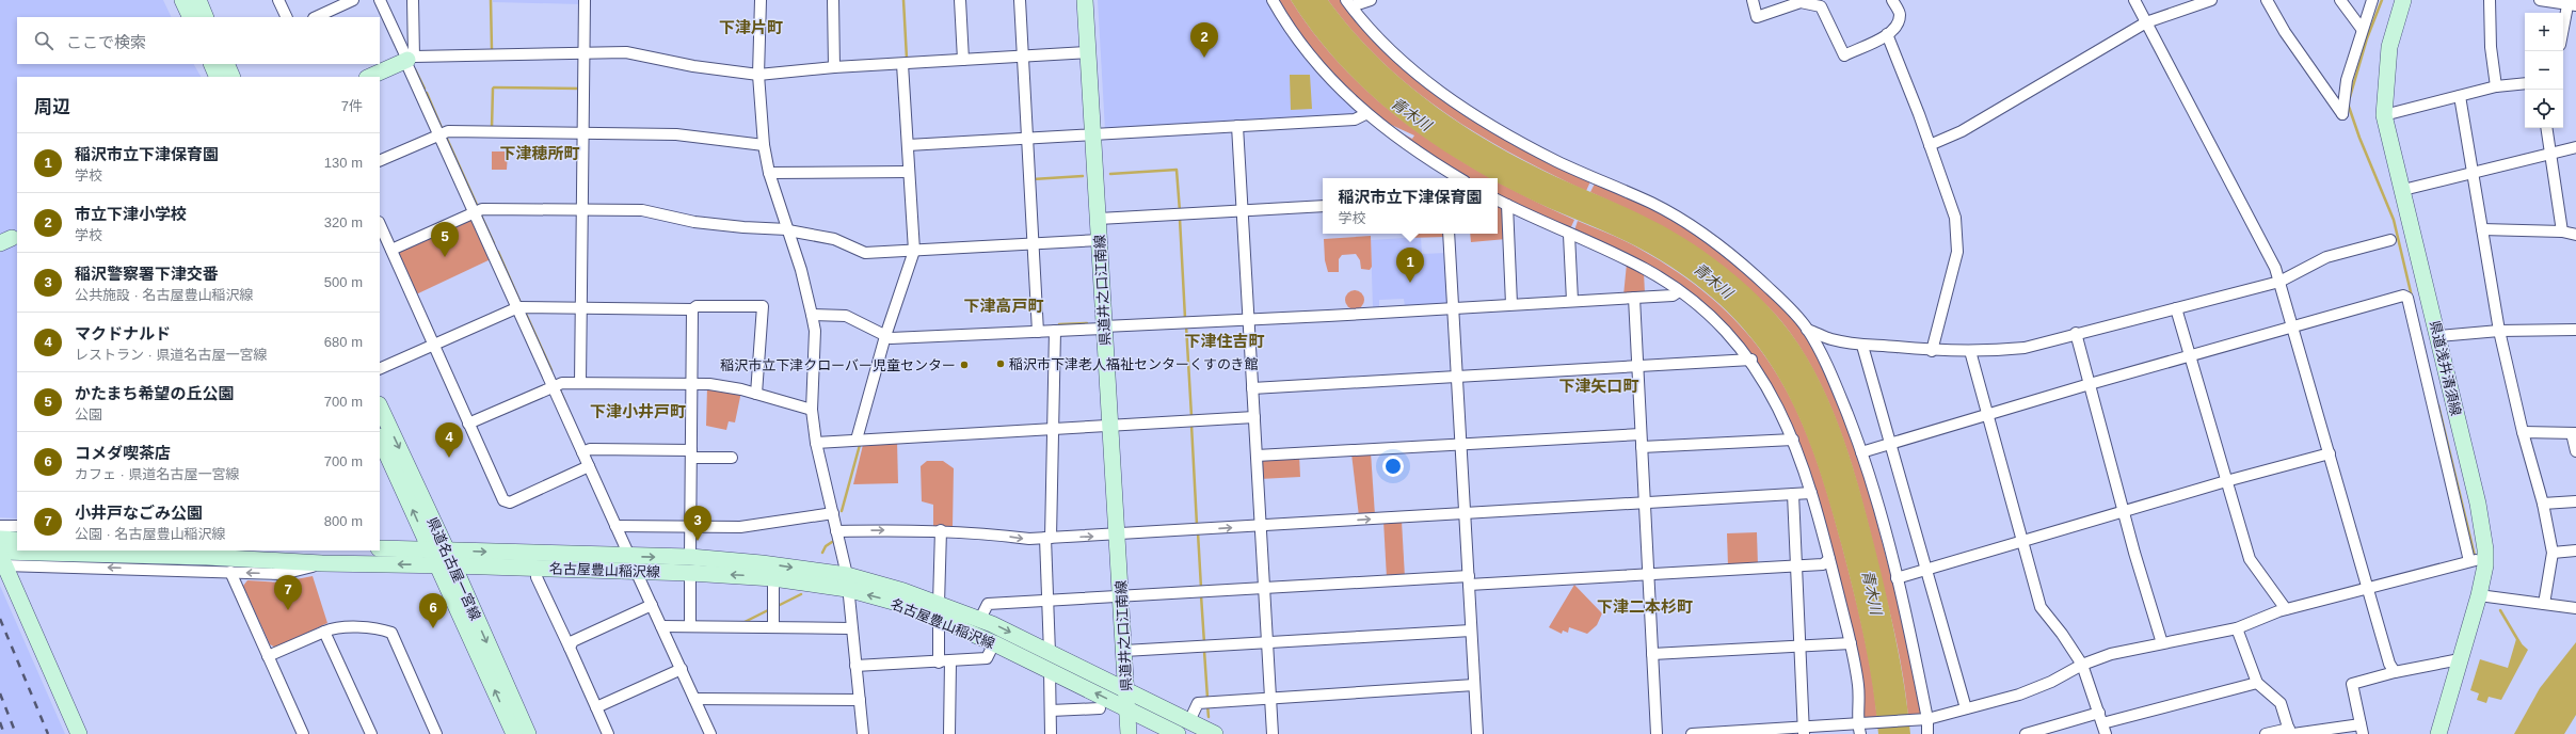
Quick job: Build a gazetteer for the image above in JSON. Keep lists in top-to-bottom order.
{
  "streets": {
    "main road": [
      "県道井之口江南線",
      "県道浅井清須線",
      "県道名古屋一宮線",
      "名古屋豊山稲沢線"
    ]
  },
  "crossings": [
    ["県道井之口江南線", "名古屋豊山稲沢線"],
    ["県道名古屋一宮線", "名古屋豊山稲沢線"]
  ],
  "districts": [
    "下津片町",
    "下津穂所町",
    "下津高戸町",
    "下津住吉町",
    "下津矢口町",
    "下津小井戸町",
    "下津二本杉町"
  ],
  "water": ["青木川"],
  "places": ["稲沢市下津老人福祉センターくすのき館", "稲沢市立下津クローバー児童センター"],
  "page": {
    "map_buttons": ["+", "−"],
    "search": "ここで検索",
    "pins": [
      "2",
      "5",
      "1",
      "4",
      "3",
      "7",
      "6"
    ],
    "heading": ["周辺", "7件"],
    "list": [
      {
        "mark": "1",
        "name": "稲沢市立下津保育園",
        "note": "学校",
        "value": "130 m"
      },
      {
        "mark": "2",
        "name": "市立下津小学校",
        "note": "学校",
        "value": "320 m"
      },
      {
        "mark": "3",
        "name": "稲沢警察署下津交番",
        "note": "公共施設 · 名古屋豊山稲沢線",
        "value": "500 m"
      },
      {
        "mark": "4",
        "name": "マクドナルド",
        "note": "レストラン · 県道名古屋一宮線",
        "value": "680 m"
      },
      {
        "mark": "5",
        "name": "かたまち希望の丘公園",
        "note": "公園",
        "value": "700 m"
      },
      {
        "mark": "6",
        "name": "コメダ喫茶店",
        "note": "カフェ · 県道名古屋一宮線",
        "value": "700 m"
      },
      {
        "mark": "7",
        "name": "小井戸なごみ公園",
        "note": "公園 · 名古屋豊山稲沢線",
        "value": "800 m"
      }
    ],
    "popup": ["稲沢市立下津保育園", "学校"]
  }
}
